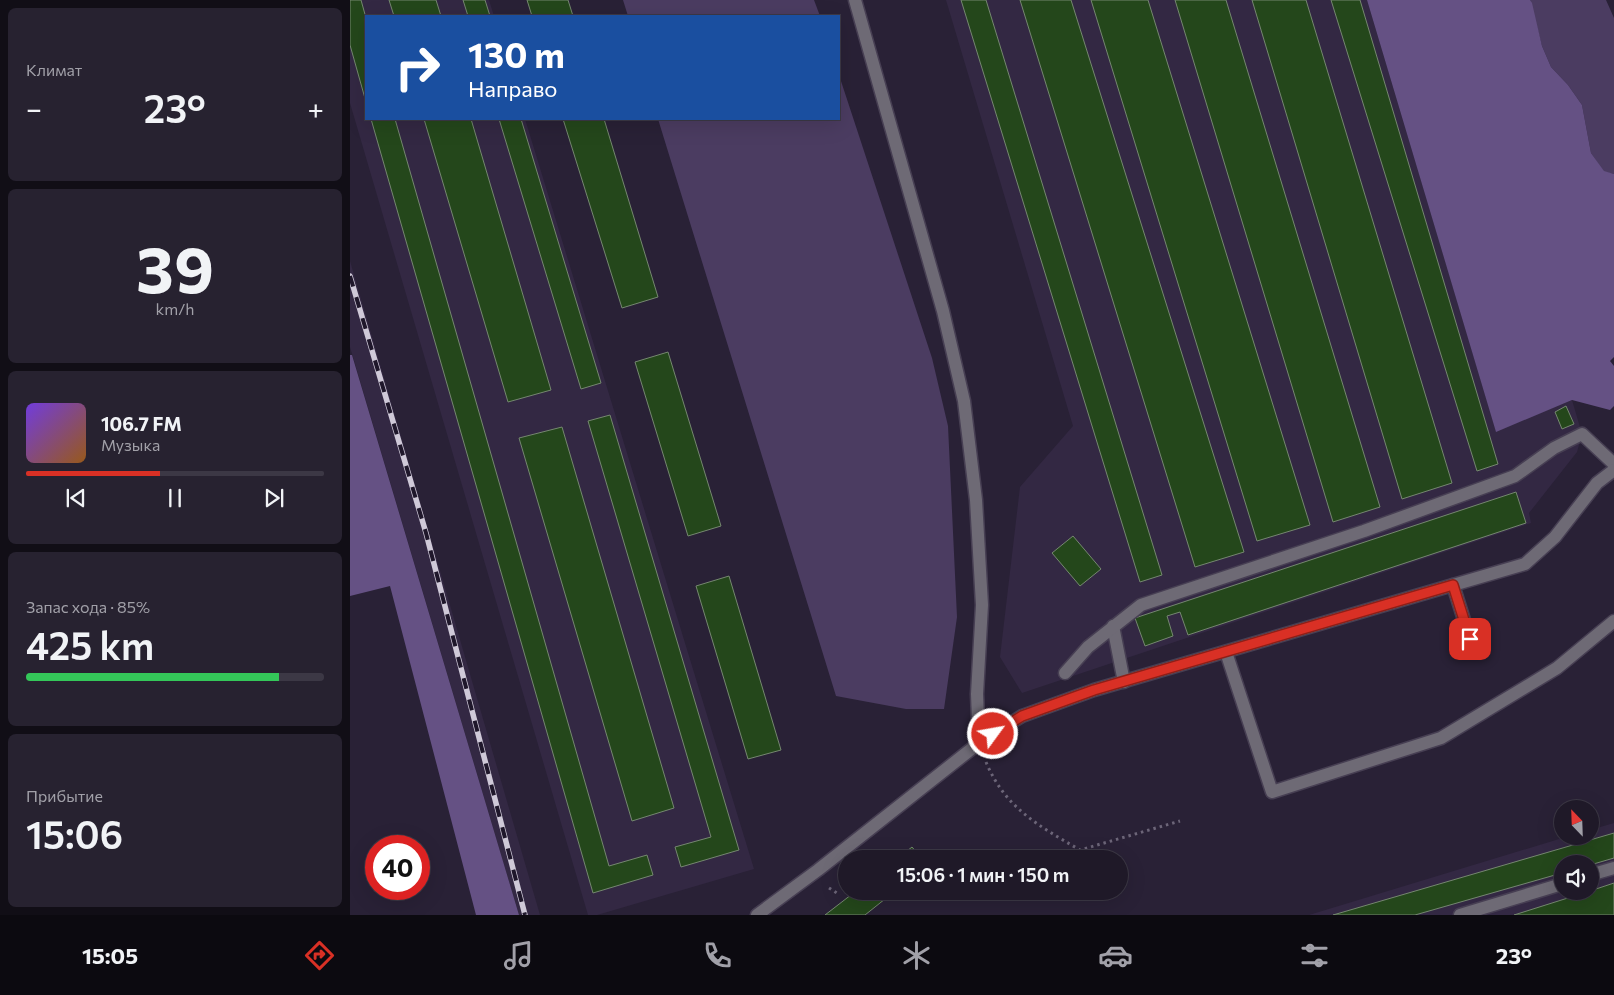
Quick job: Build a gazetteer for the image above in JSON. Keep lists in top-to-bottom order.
{
  "north": "top left",
  "page": {
    "tile": [
      "Климат",
      ["39", "km/h"],
      ["Запас хода · 85%", "425 km"],
      ["Прибытие", "15:06"]
    ],
    "turn": ["130 m", "Направо"],
    "heat": ["−", "23°", "+"],
    "song": ["106.7 FM", "Музыка"],
    "limit": "40",
    "trip": "15:06 · 1 мин · 150 m",
    "tabs": ["15:05", "23°"]
  }
}
